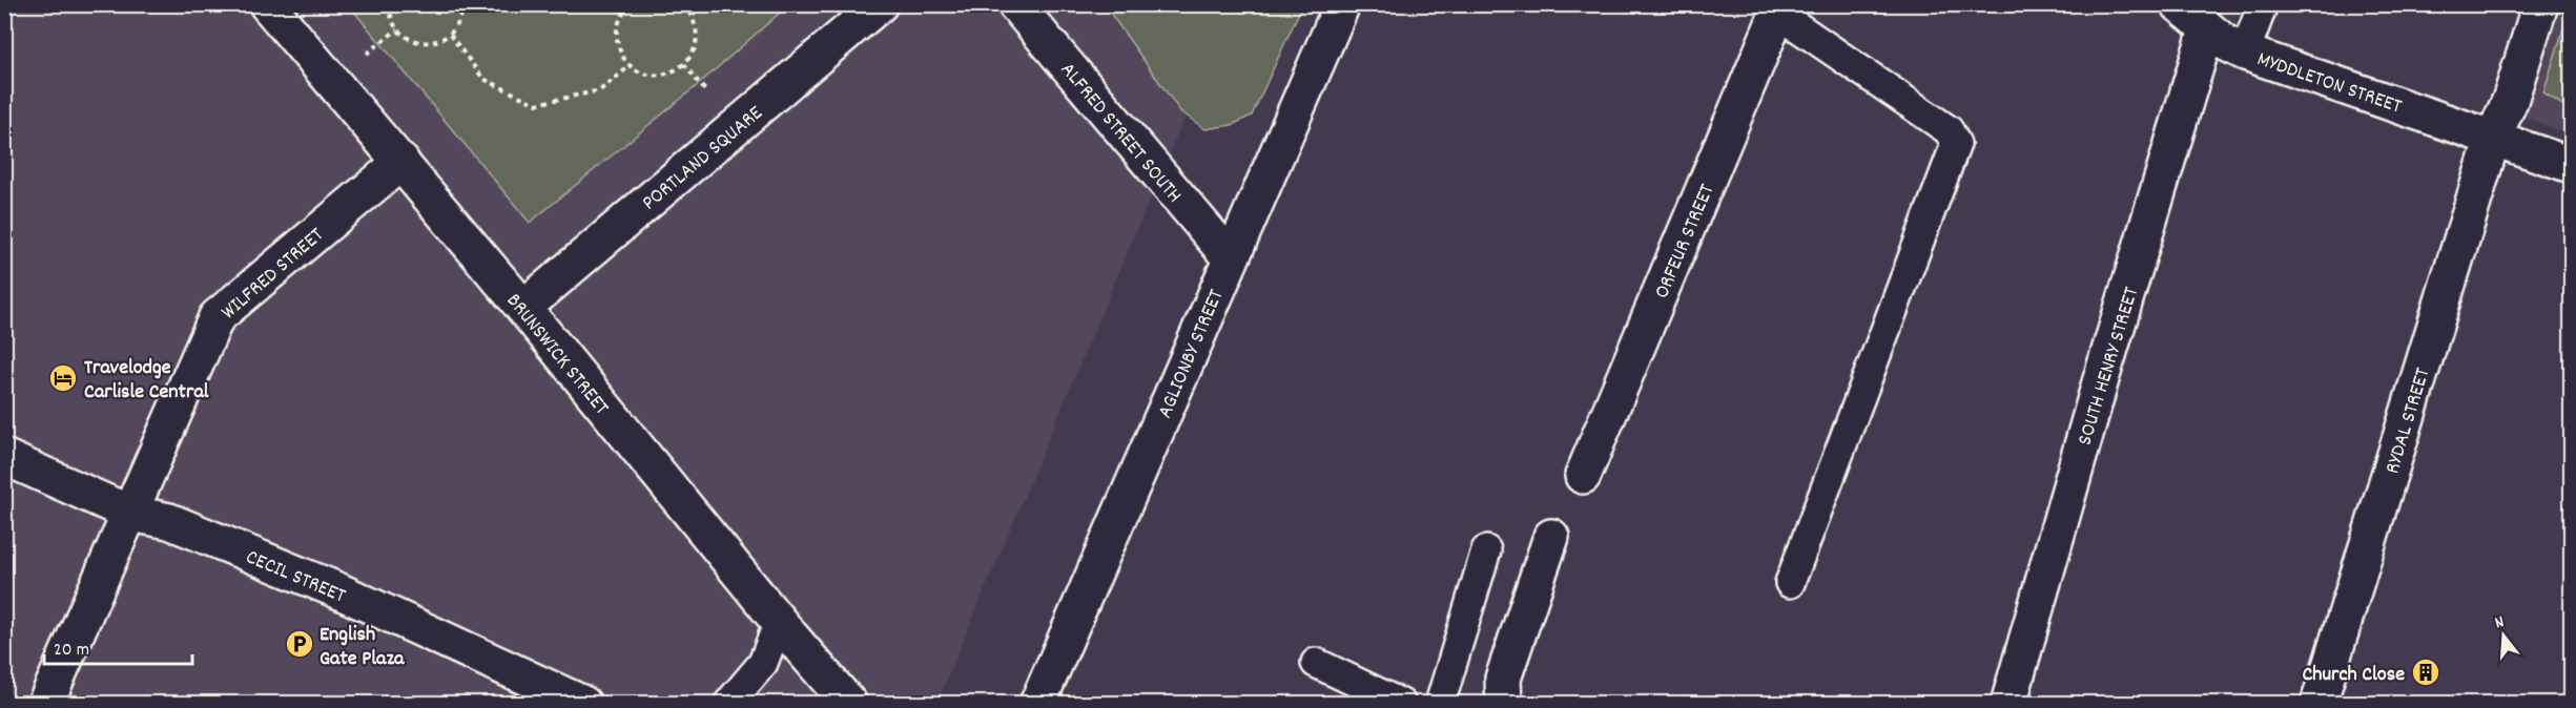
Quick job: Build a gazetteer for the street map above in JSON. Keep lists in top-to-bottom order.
{
  "streets": {
    "street": [
      "MYDDLETON STREET",
      "ALFRED STREET SOUTH",
      "PORTLAND SQUARE",
      "ORFEUR STREET",
      "WILFRED STREET",
      "BRUNSWICK STREET",
      "AGLIONBY STREET",
      "SOUTH HENRY STREET",
      "RYDAL STREET",
      "CECIL STREET"
    ]
  },
  "crossings": [
    ["MYDDLETON STREET", "SOUTH HENRY STREET"],
    ["MYDDLETON STREET", "RYDAL STREET"],
    ["ALFRED STREET SOUTH", "AGLIONBY STREET"],
    ["PORTLAND SQUARE", "BRUNSWICK STREET"],
    ["WILFRED STREET", "BRUNSWICK STREET"],
    ["WILFRED STREET", "CECIL STREET"]
  ],
  "places": {
    "hotel": ["Travelodge Carlisle Central"],
    "parking": ["English Gate Plaza"],
    "building": ["Church Close"]
  },
  "scale_bar": "20 m",
  "north": "top"
}
